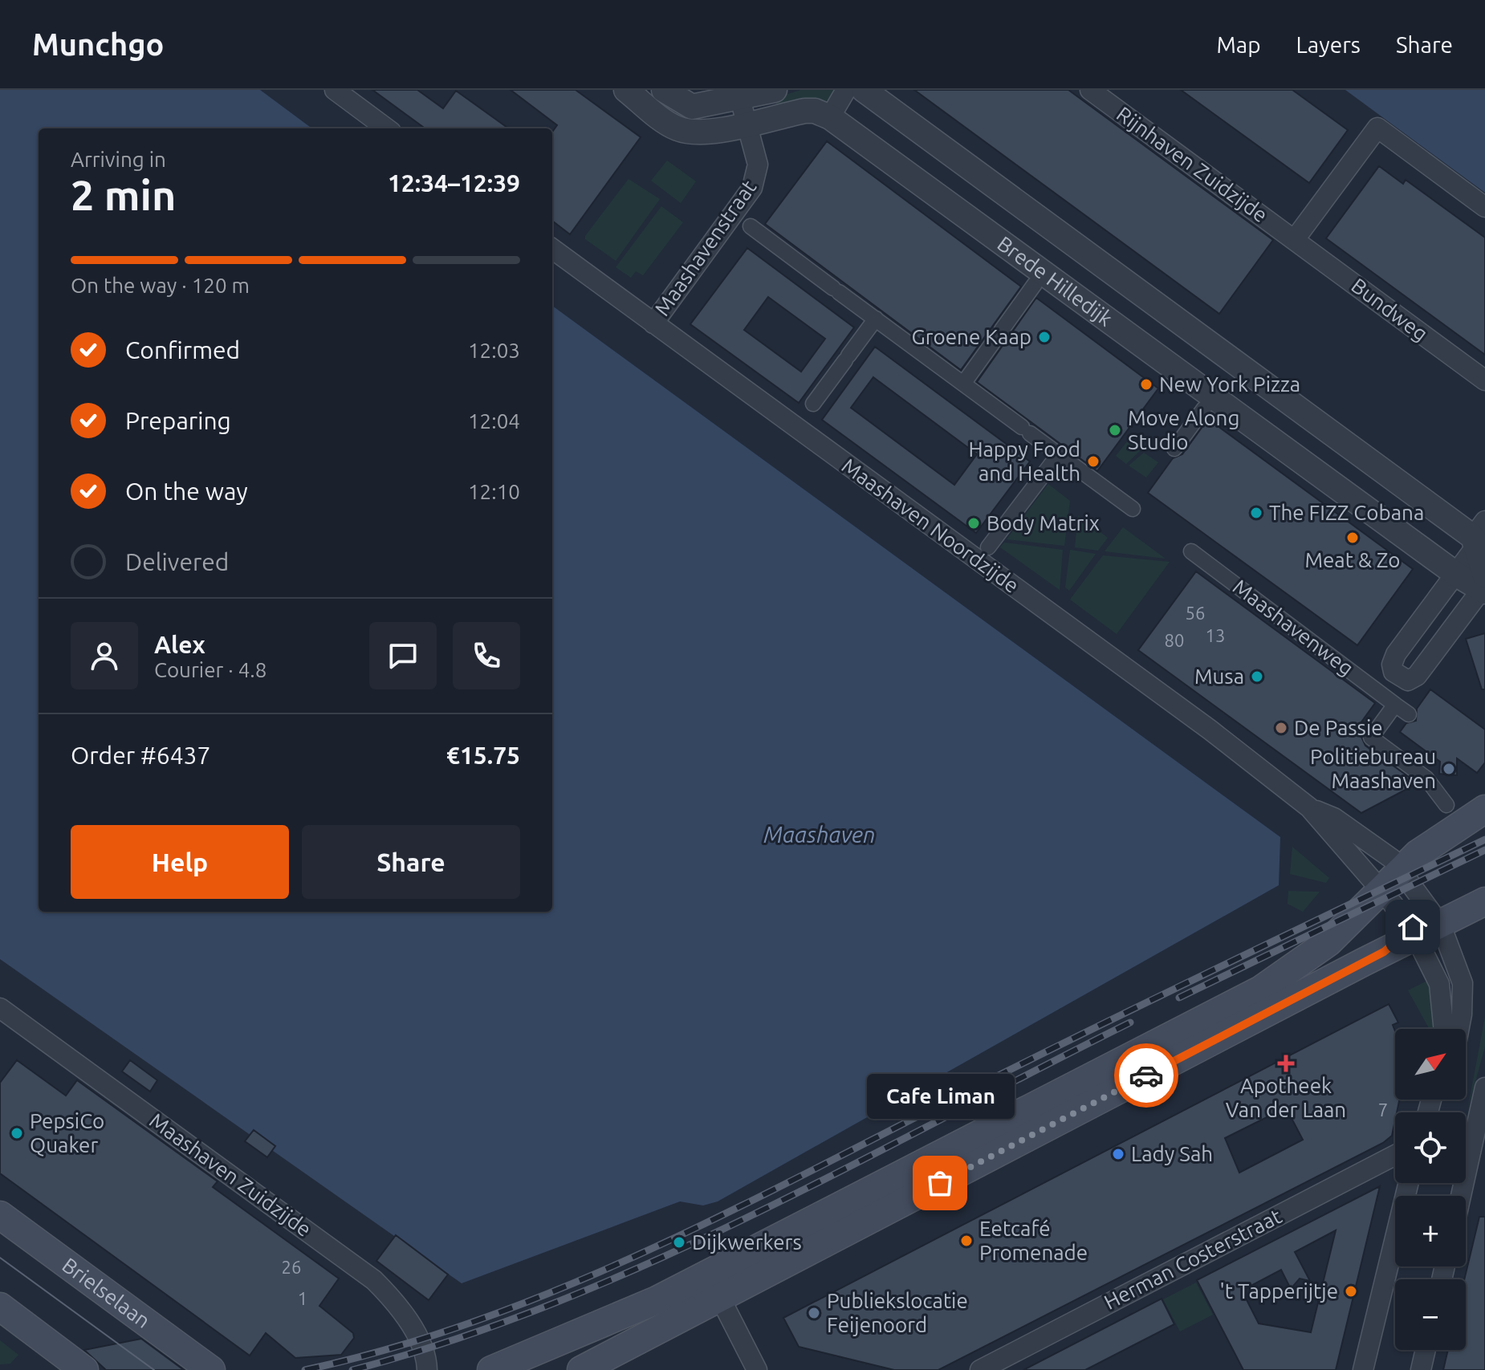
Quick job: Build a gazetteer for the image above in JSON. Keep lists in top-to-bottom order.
{
  "streets": {
    "main road": ["Brielselaan"],
    "street": [
      "Rijnhaven Zuidzijde",
      "Maashavenstraat",
      "Brede Hilledijk",
      "Bundweg",
      "Maashaven Noordzijde",
      "Maashavenweg",
      "Maashaven Zuidzijde",
      "Herman Costerstraat"
    ]
  },
  "crossings": [
    ["Rijnhaven Zuidzijde", "Bundweg"],
    ["Maashavenstraat", "Brede Hilledijk"],
    ["Maashavenstraat", "Maashaven Noordzijde"]
  ],
  "water": ["Maashaven"],
  "places": {
    "other": [
      "Groene Kaap",
      "New York Pizza",
      "Move Along Studio",
      "Happy Food and Health",
      "The FIZZ Cobana",
      "Body Matrix",
      "Meat & Zo",
      "Musa",
      "De Passie",
      "Politiebureau Maashaven",
      "PepsiCo Quaker",
      "Lady Sah",
      "Cafe Liman",
      "Eetcafé Promenade",
      "Dijkwerkers",
      "'t Tapperijtje",
      "Publiekslocatie Feijenoord"
    ],
    "health": ["Apotheek Van der Laan"]
  },
  "house_numbers": [
    "56",
    "13",
    "80",
    "7",
    "26",
    "1"
  ],
  "north": "top right",
  "page": {
    "header": "Munchgo",
    "nav": ["Map", "Layers", "Share"],
    "heading": ["2 min", "Arriving in", "12:34–12:39"],
    "panel": [
      "Alex",
      "Courier · 4.8",
      "Order #6437",
      "€15.75"
    ],
    "bar": "On the way · 120 m",
    "list": [
      ["Confirmed", "12:03"],
      ["Preparing", "12:04"],
      ["On the way", "12:10"],
      "Delivered"
    ],
    "buttons": ["Help", "Share"],
    "map_buttons": ["+", "−"],
    "bubble": "Cafe Liman"
  }
}
